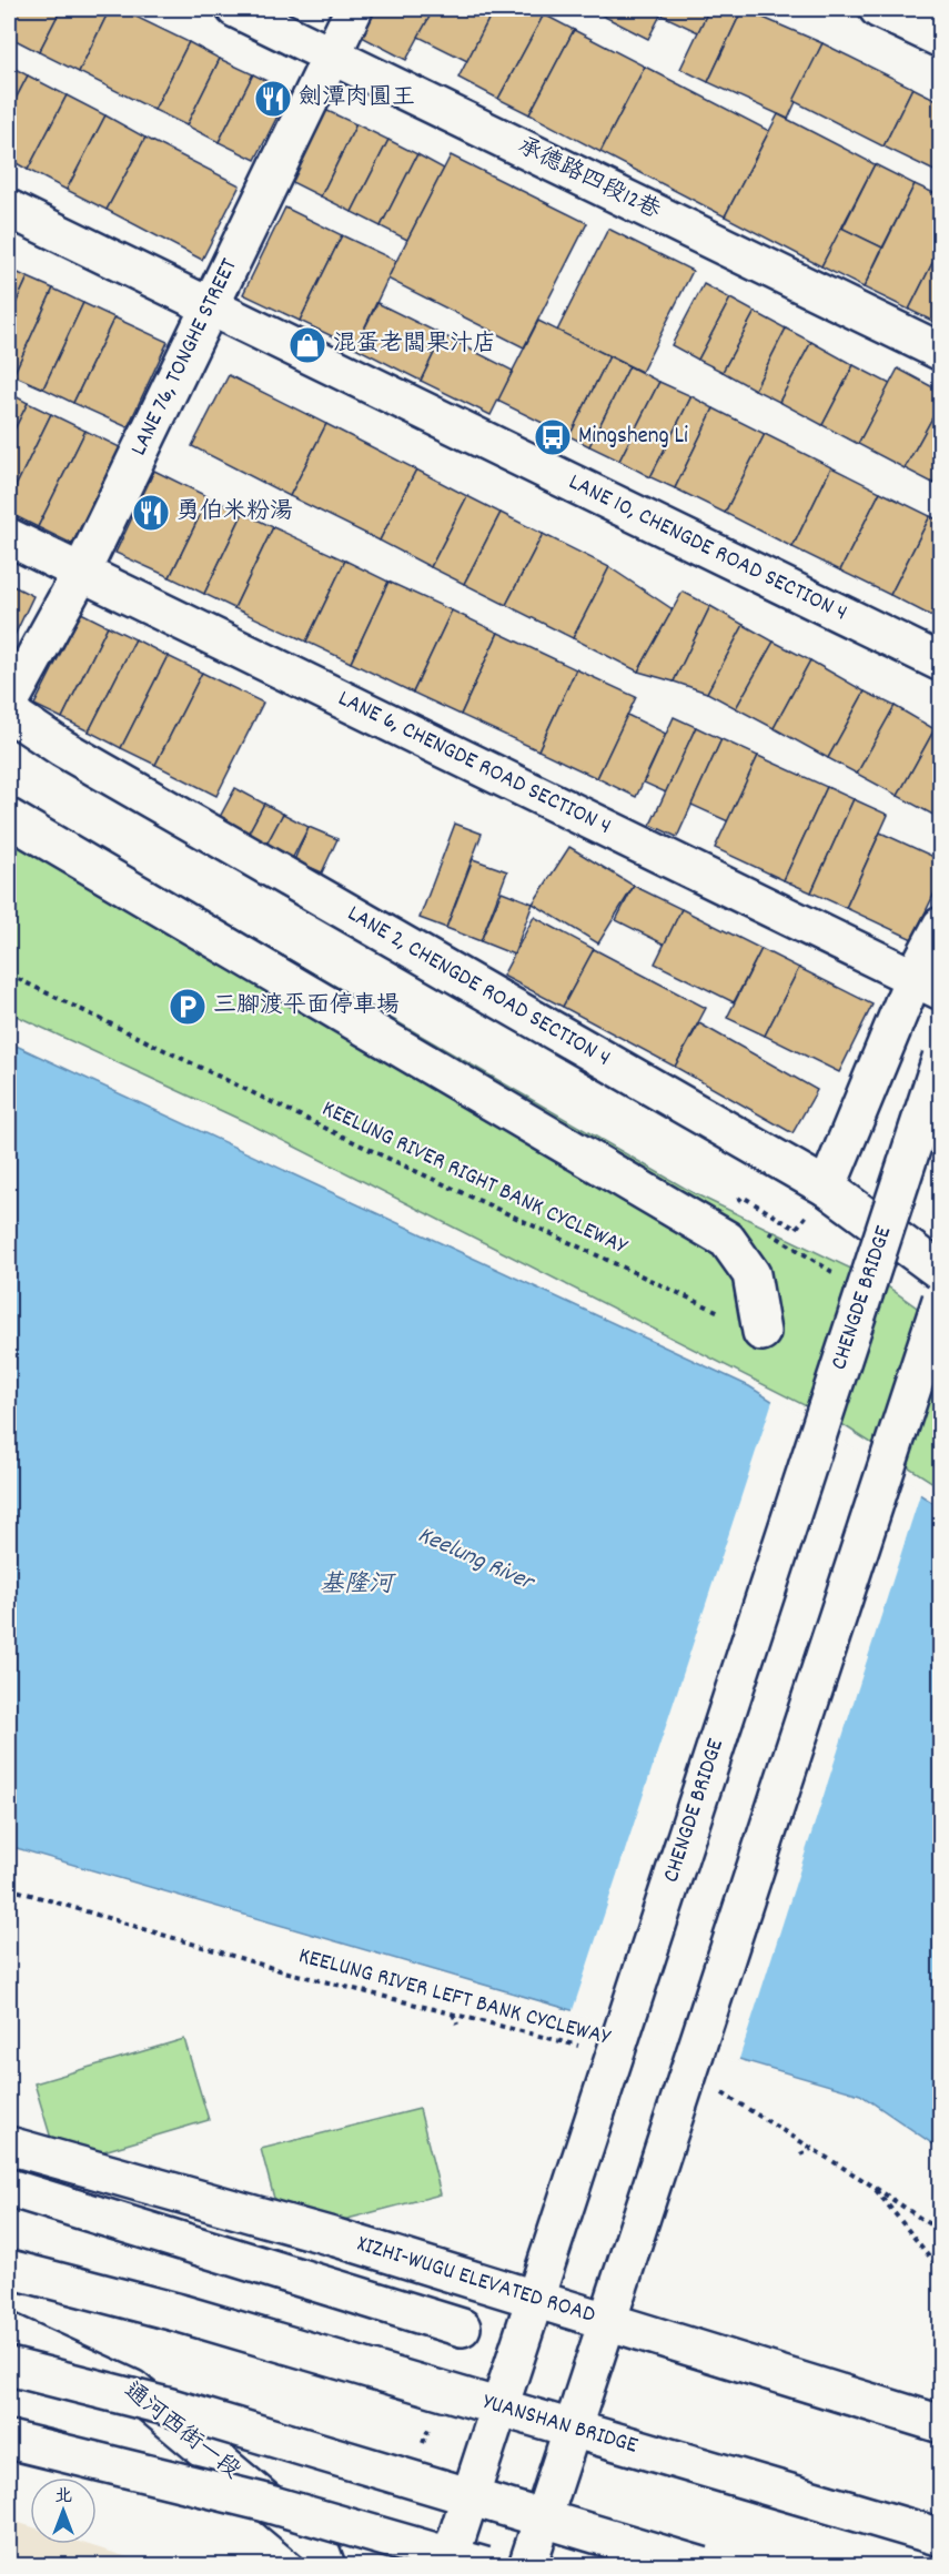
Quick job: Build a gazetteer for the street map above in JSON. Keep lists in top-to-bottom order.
{
  "streets": {
    "main road": [
      "承德路四段12巷",
      "LANE 76, TONGHE STREET",
      "LANE 10, CHENGDE ROAD SECTION 4",
      "LANE 6, CHENGDE ROAD SECTION 4",
      "LANE 2, CHENGDE ROAD SECTION 4",
      "CHENGDE BRIDGE",
      "XIZHI-WUGU ELEVATED ROAD",
      "YUANSHAN BRIDGE",
      "通河西街一段"
    ],
    "path": ["KEELUNG RIVER RIGHT BANK CYCLEWAY", "KEELUNG RIVER LEFT BANK CYCLEWAY"]
  },
  "crossings": [
    ["承德路四段12巷", "LANE 76, TONGHE STREET"],
    ["LANE 76, TONGHE STREET", "LANE 10, CHENGDE ROAD SECTION 4"],
    ["LANE 76, TONGHE STREET", "LANE 6, CHENGDE ROAD SECTION 4"]
  ],
  "water": ["Keelung River", "基隆河"],
  "places": {
    "restaurant": ["劍潭肉圓王", "勇伯米粉湯"],
    "shop": ["混蛋老闆果汁店"],
    "bus stop": ["Mingsheng Li"],
    "parking": ["三腳渡平面停車場"]
  },
  "north": "top"
}
